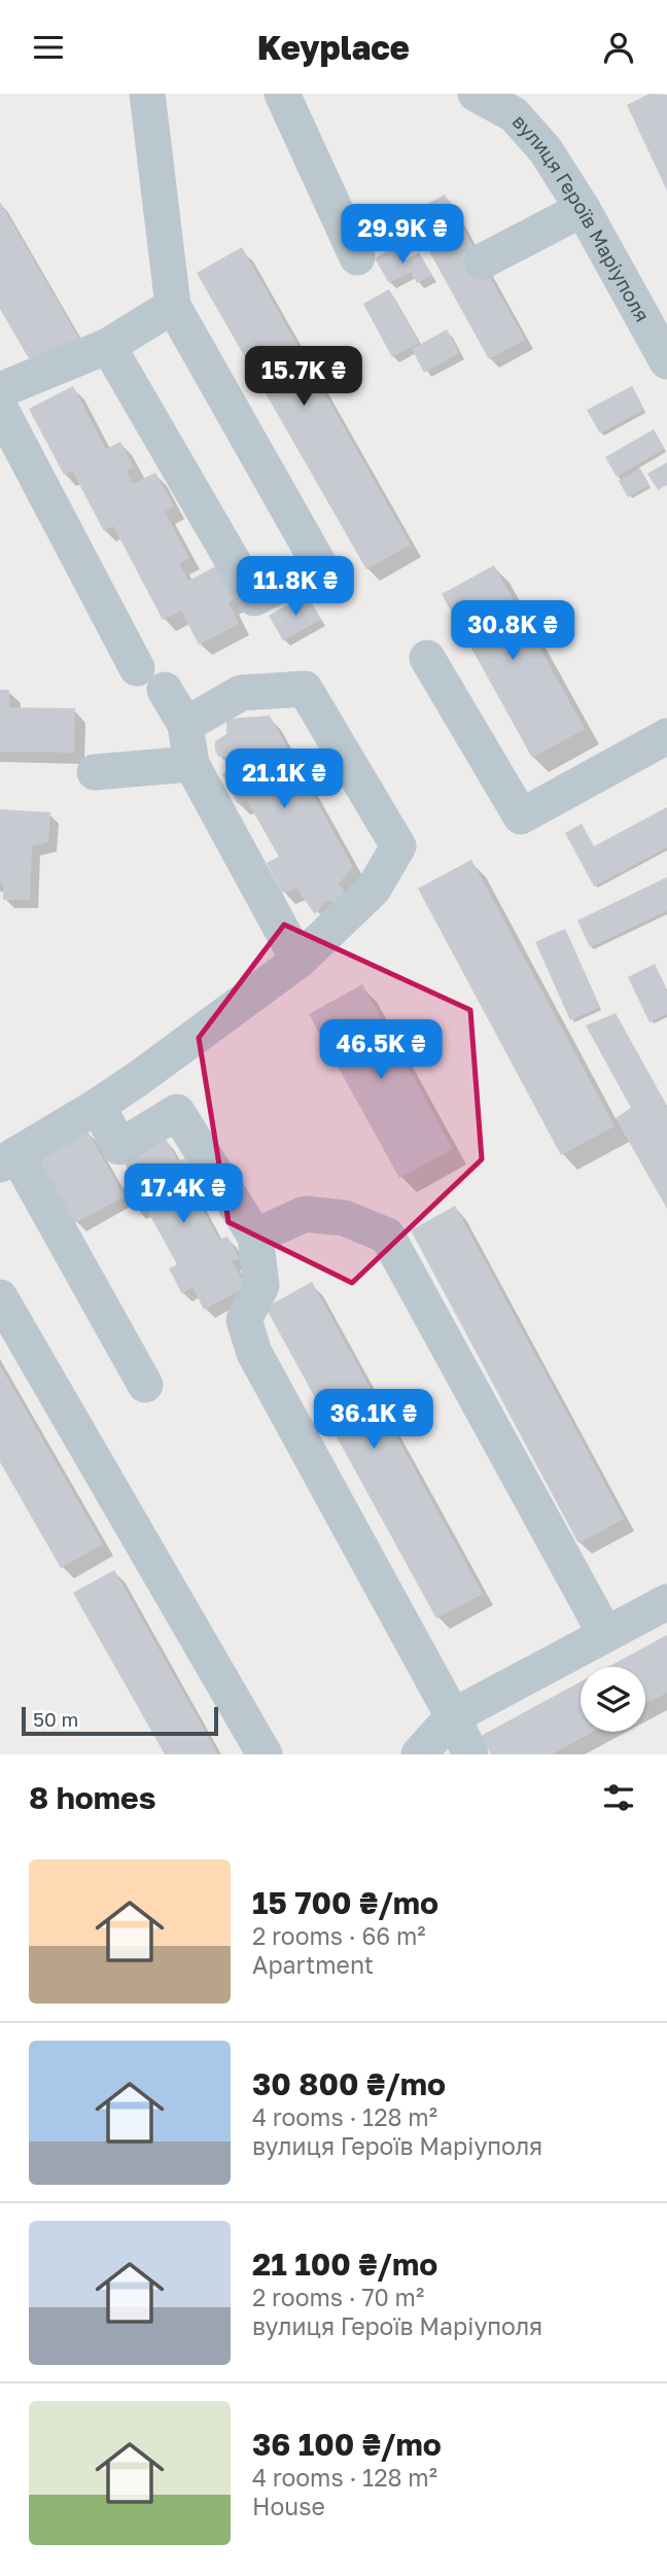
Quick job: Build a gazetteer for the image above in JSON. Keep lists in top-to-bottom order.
{
  "streets": {
    "street": ["вулиця Героїв Маріуполя"]
  },
  "scale_bar": "50 m",
  "page": {
    "header": "Keyplace",
    "price": [
      "29.9K ₴",
      "15.7K ₴",
      "11.8K ₴",
      "30.8K ₴",
      "21.1K ₴",
      "46.5K ₴",
      "17.4K ₴",
      "36.1K ₴"
    ],
    "scale": "50 m",
    "heading": "8 homes",
    "list": [
      {
        "name": "15 700 ₴/mo",
        "note": "2 rooms · 66 m² · Apartment"
      },
      {
        "name": "30 800 ₴/mo",
        "note": "4 rooms · 128 m² · вулиця Героїв Маріуполя"
      },
      {
        "name": "21 100 ₴/mo",
        "note": "2 rooms · 70 m² · вулиця Героїв Маріуполя"
      },
      {
        "name": "36 100 ₴/mo",
        "note": "4 rooms · 128 m² · House"
      }
    ]
  }
}
